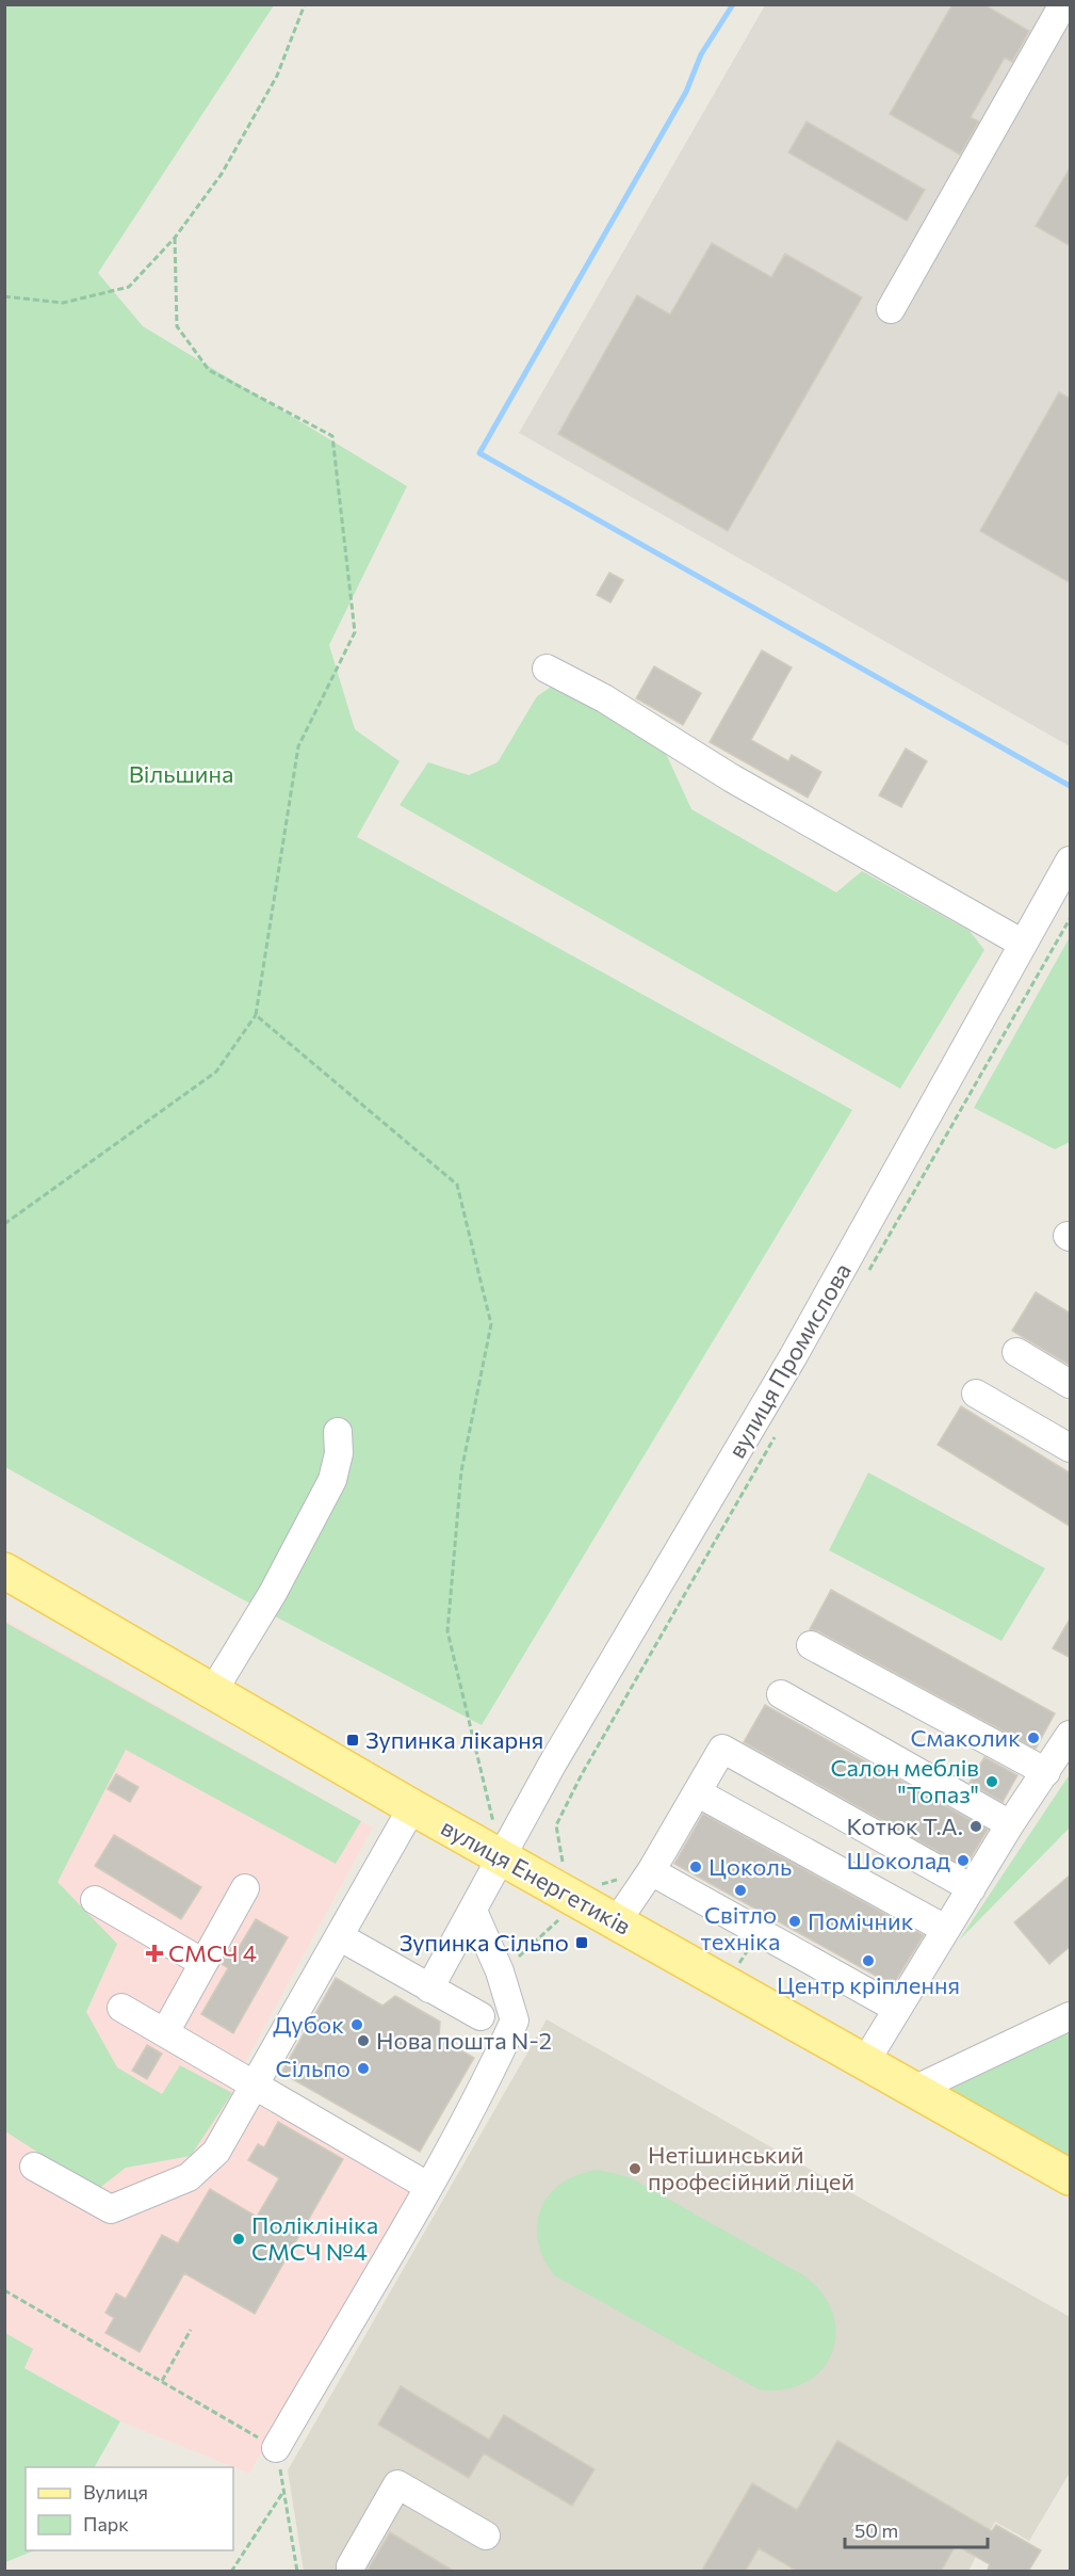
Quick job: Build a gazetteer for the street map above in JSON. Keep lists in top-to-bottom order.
{
  "streets": {
    "main road": ["вулиця Енергетиків"],
    "street": ["вулиця Промислова"]
  },
  "crossings": [
    ["вулиця Промислова", "вулиця Енергетиків"]
  ],
  "parks": ["Вільшина"],
  "places": {
    "other": [
      "Смаколик",
      "Салон меблів \"Топаз\"",
      "Котюк Т.А.",
      "Шоколад",
      "Цоколь",
      "Світло техніка",
      "Помічник",
      "Центр кріплення",
      "Дубок",
      "Нова пошта N-2",
      "Сільпо",
      "Нетішинський професійний ліцей",
      "Поліклініка СМСЧ №4"
    ],
    "transit": ["Зупинка лікарня", "Зупинка Сільпо"],
    "health": ["СМСЧ 4"]
  },
  "legend": ["Вулиця", "Парк"],
  "scale_bar": "50 m"
}
